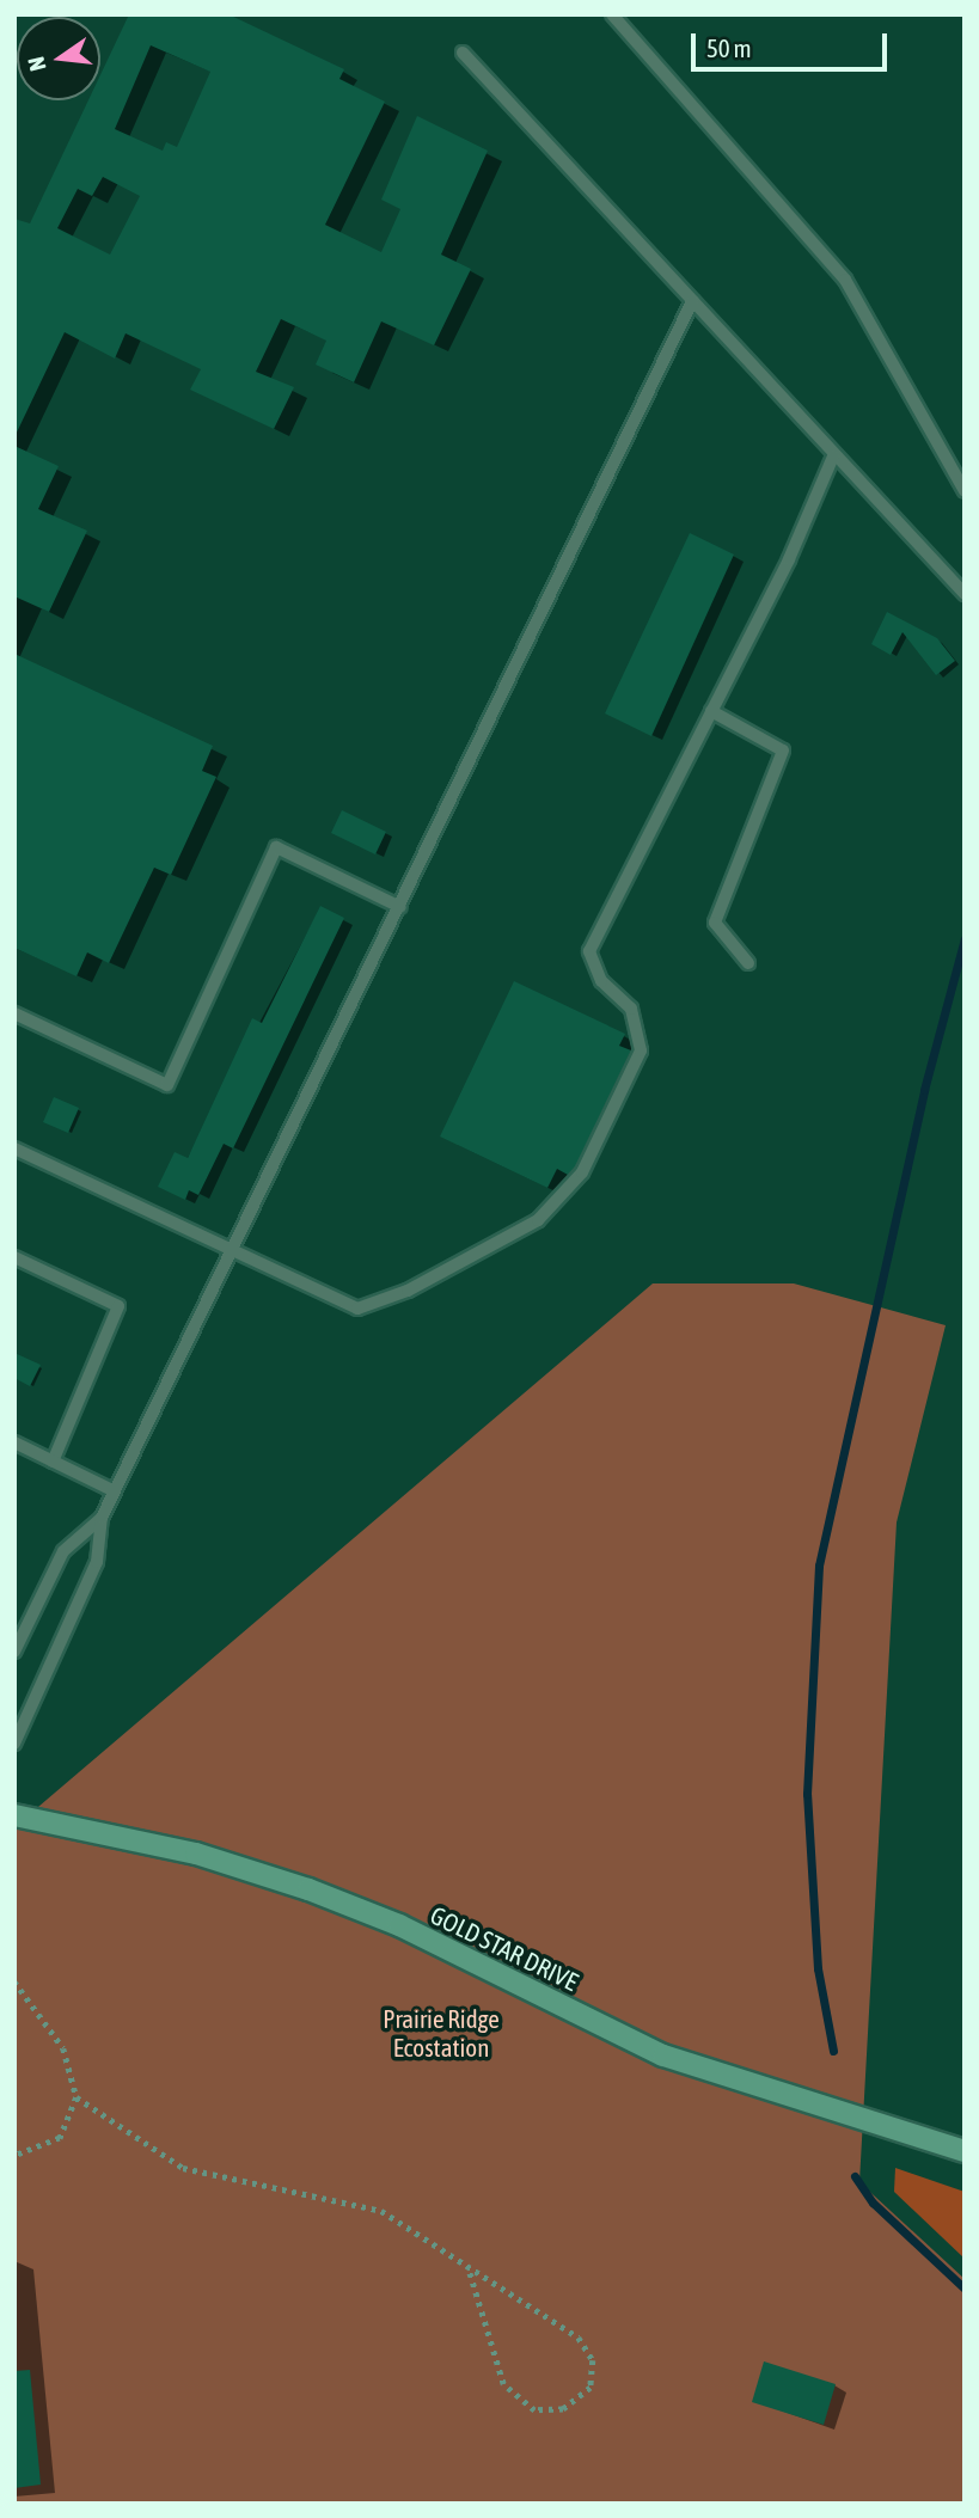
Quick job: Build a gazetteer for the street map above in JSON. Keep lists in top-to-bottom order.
{
  "streets": {
    "street": ["GOLD STAR DRIVE"]
  },
  "parks": ["Prairie Ridge Ecostation"],
  "scale_bar": "50 m",
  "north": "left"
}
